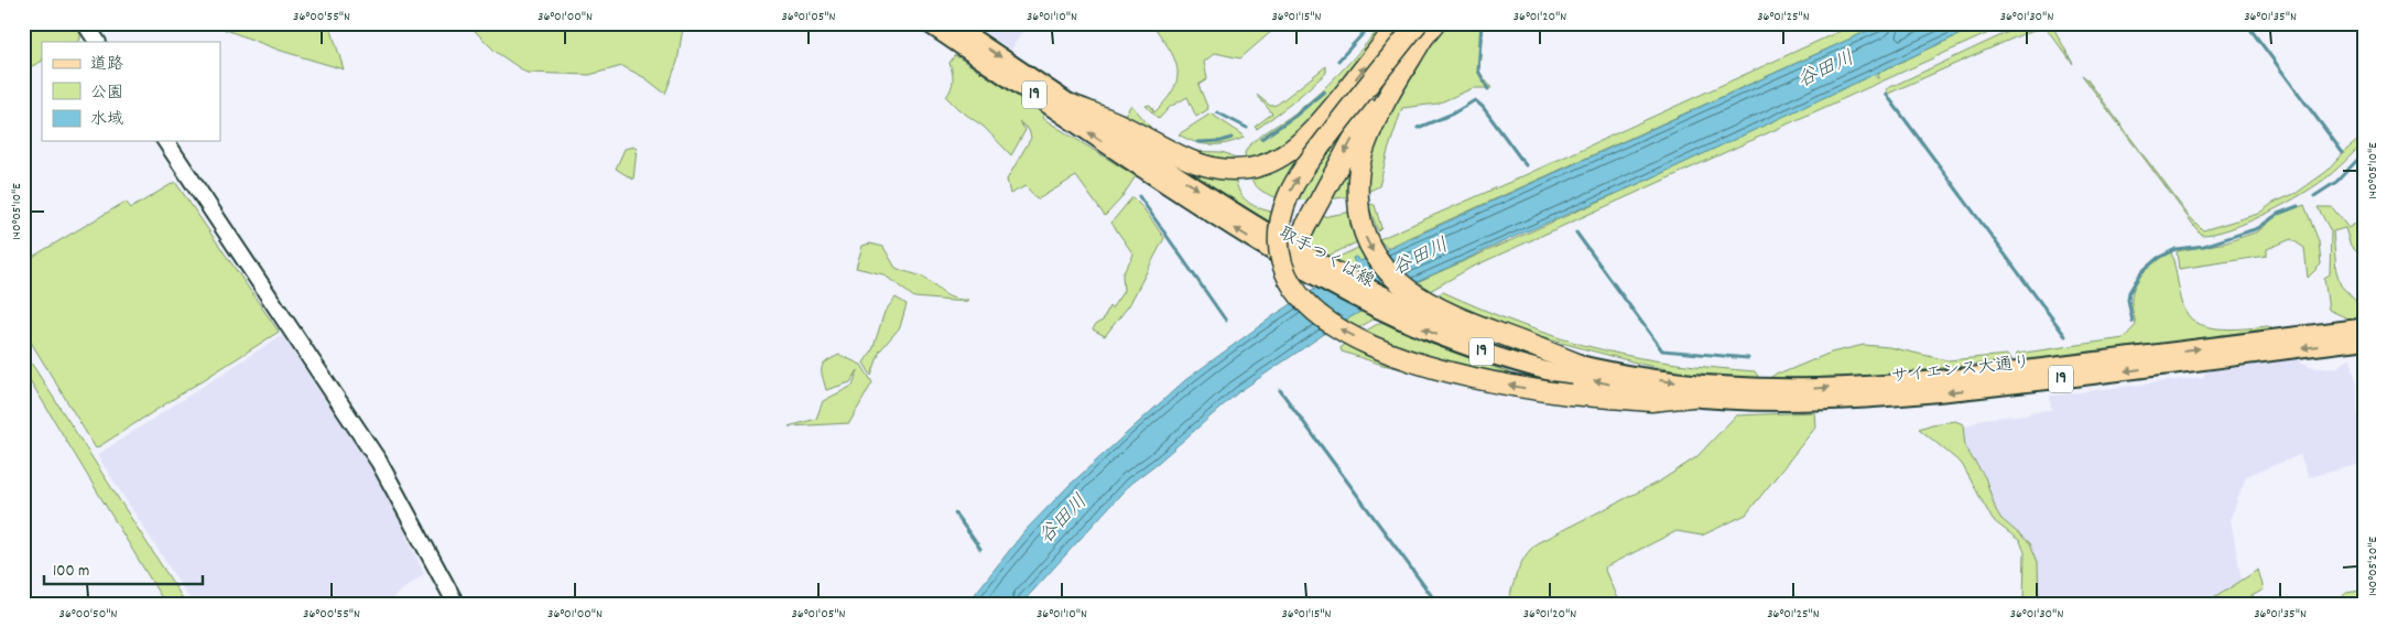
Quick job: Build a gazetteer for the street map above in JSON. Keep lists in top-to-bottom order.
{
  "streets": {
    "main road": ["19", "取手つくば線", "サイエンス大通り"]
  },
  "crossings": [
    ["取手つくば線", "サイエンス大通り"]
  ],
  "water": ["谷田川"],
  "legend": ["道路", "公園", "水域"],
  "scale_bar": "100 m",
  "coordinates": [
    "36°00'55\"N",
    "36°01'00\"N",
    "36°01'05\"N",
    "36°01'10\"N",
    "36°01'15\"N",
    "36°01'20\"N",
    "36°01'25\"N",
    "36°01'30\"N",
    "36°01'35\"N",
    "140°05'10\"E",
    "140°05'20\"E",
    "36°00'50\"N"
  ]
}
